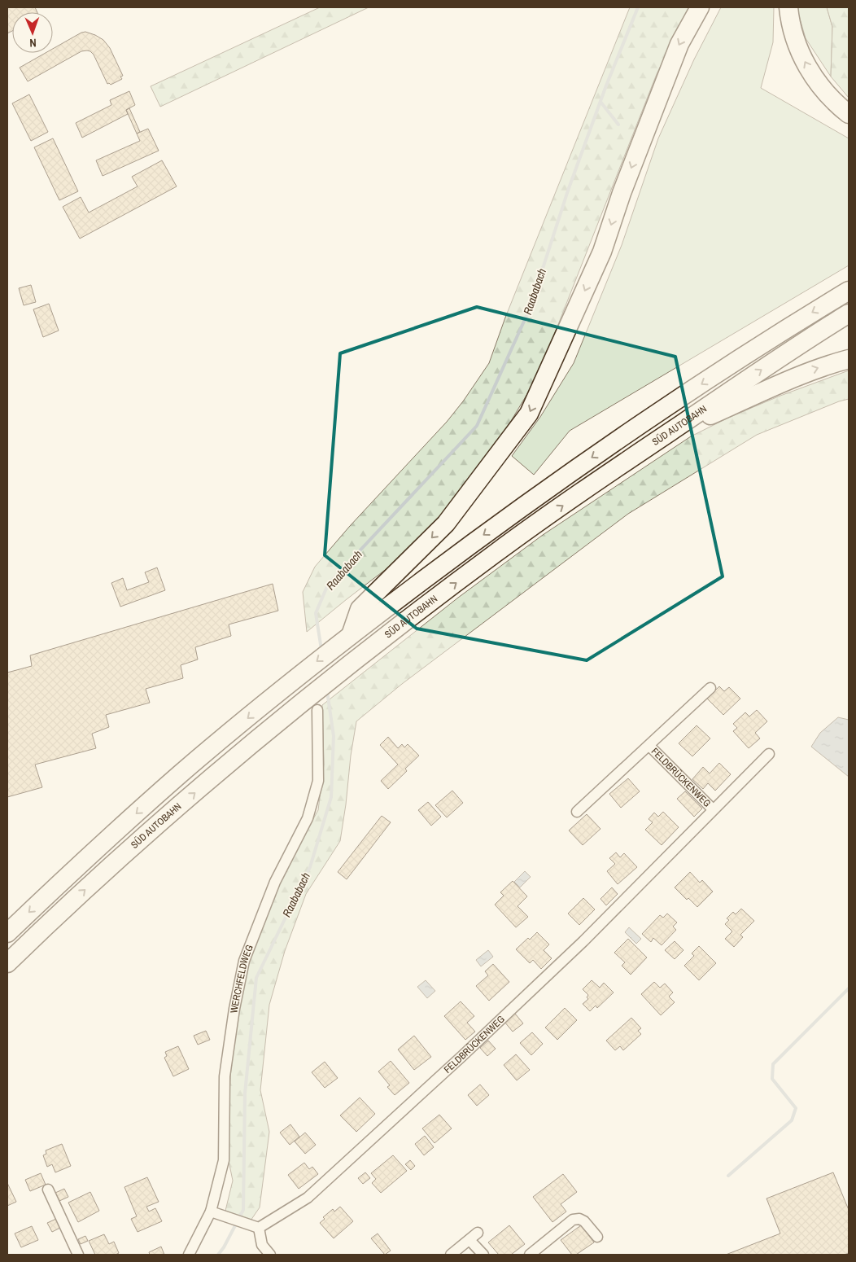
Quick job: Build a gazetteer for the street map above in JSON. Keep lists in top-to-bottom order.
{
  "streets": {
    "highway": ["SÜD AUTOBAHN"],
    "street": ["FELDBRÜCKENWEG", "WERCHFELDWEG"]
  },
  "water": ["Raababach"],
  "north": "bottom"
}
